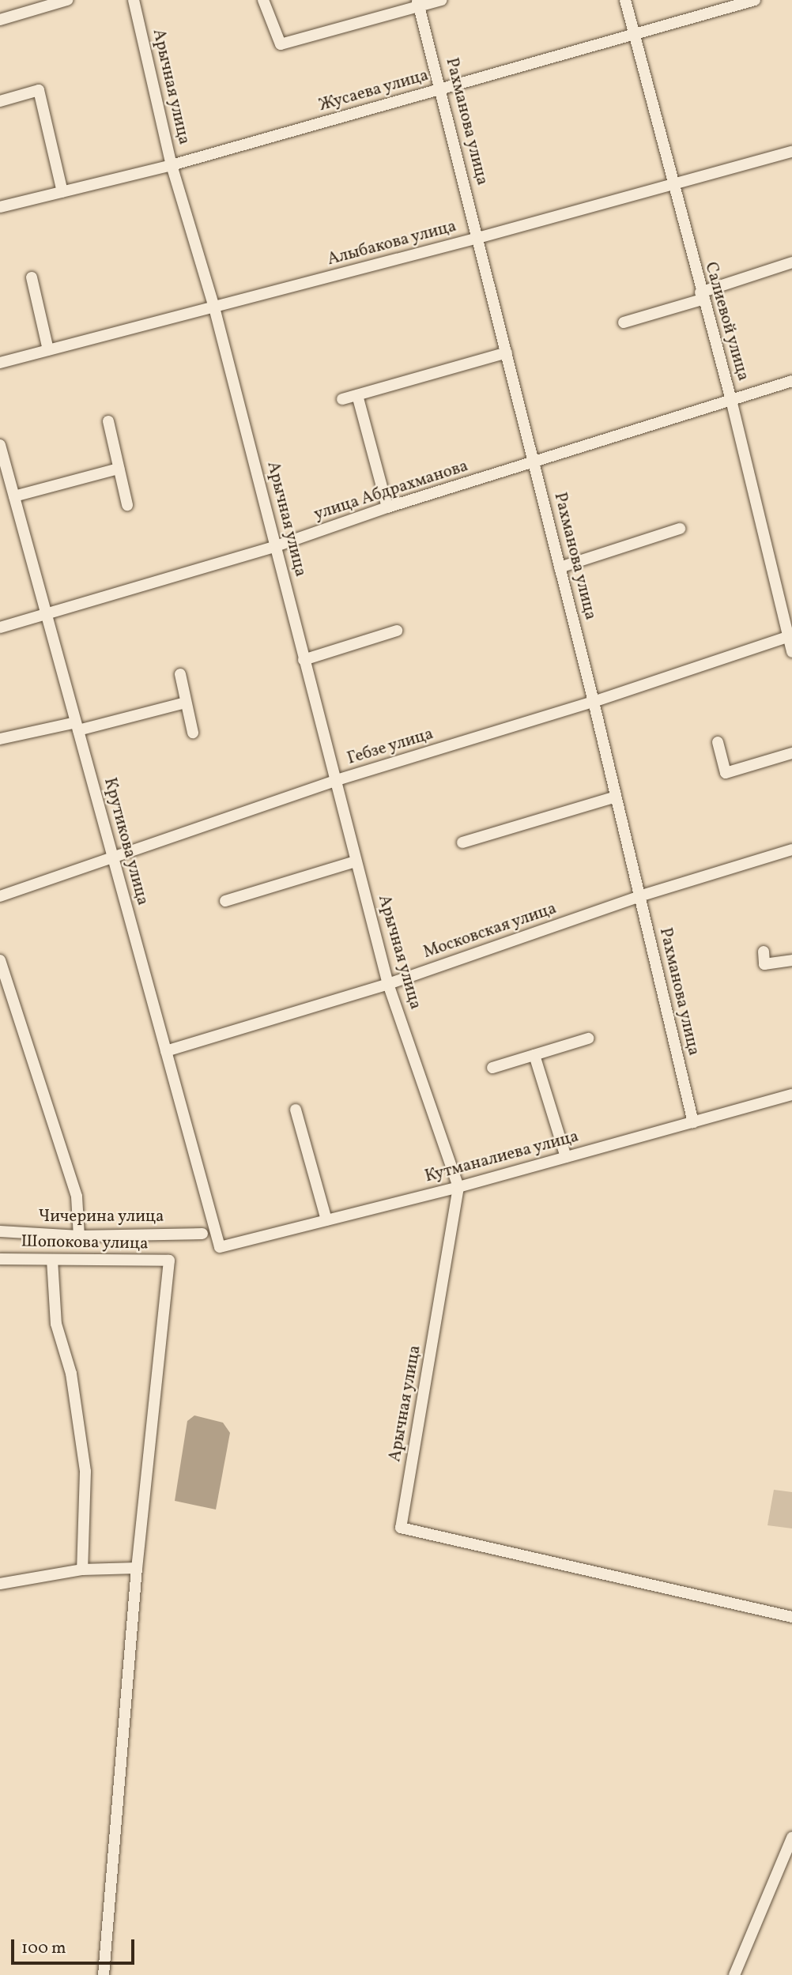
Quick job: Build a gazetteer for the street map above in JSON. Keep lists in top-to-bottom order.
{
  "streets": {
    "street": [
      "Арычная улица",
      "Жусаева улица",
      "Рахманова улица",
      "Алыбакова улица",
      "Салиевой улица",
      "улица Абдрахманова",
      "Гебзе улица",
      "Крутикова улица",
      "Московская улица",
      "Кутманалиева улица",
      "Чичерина улица",
      "Шопокова улица"
    ]
  },
  "crossings": [
    ["Арычная улица", "Жусаева улица"],
    ["Арычная улица", "Алыбакова улица"],
    ["Арычная улица", "улица Абдрахманова"],
    ["Арычная улица", "Гебзе улица"],
    ["Арычная улица", "Московская улица"],
    ["Арычная улица", "Кутманалиева улица"],
    ["Жусаева улица", "Рахманова улица"],
    ["Жусаева улица", "Салиевой улица"],
    ["Рахманова улица", "Алыбакова улица"],
    ["Рахманова улица", "улица Абдрахманова"],
    ["Рахманова улица", "Гебзе улица"],
    ["Рахманова улица", "Московская улица"],
    ["Рахманова улица", "Кутманалиева улица"],
    ["Алыбакова улица", "Салиевой улица"],
    ["Салиевой улица", "улица Абдрахманова"],
    ["Салиевой улица", "Гебзе улица"],
    ["улица Абдрахманова", "Крутикова улица"],
    ["Гебзе улица", "Крутикова улица"],
    ["Крутикова улица", "Московская улица"],
    ["Крутикова улица", "Кутманалиева улица"]
  ],
  "scale_bar": "100 m"
}
